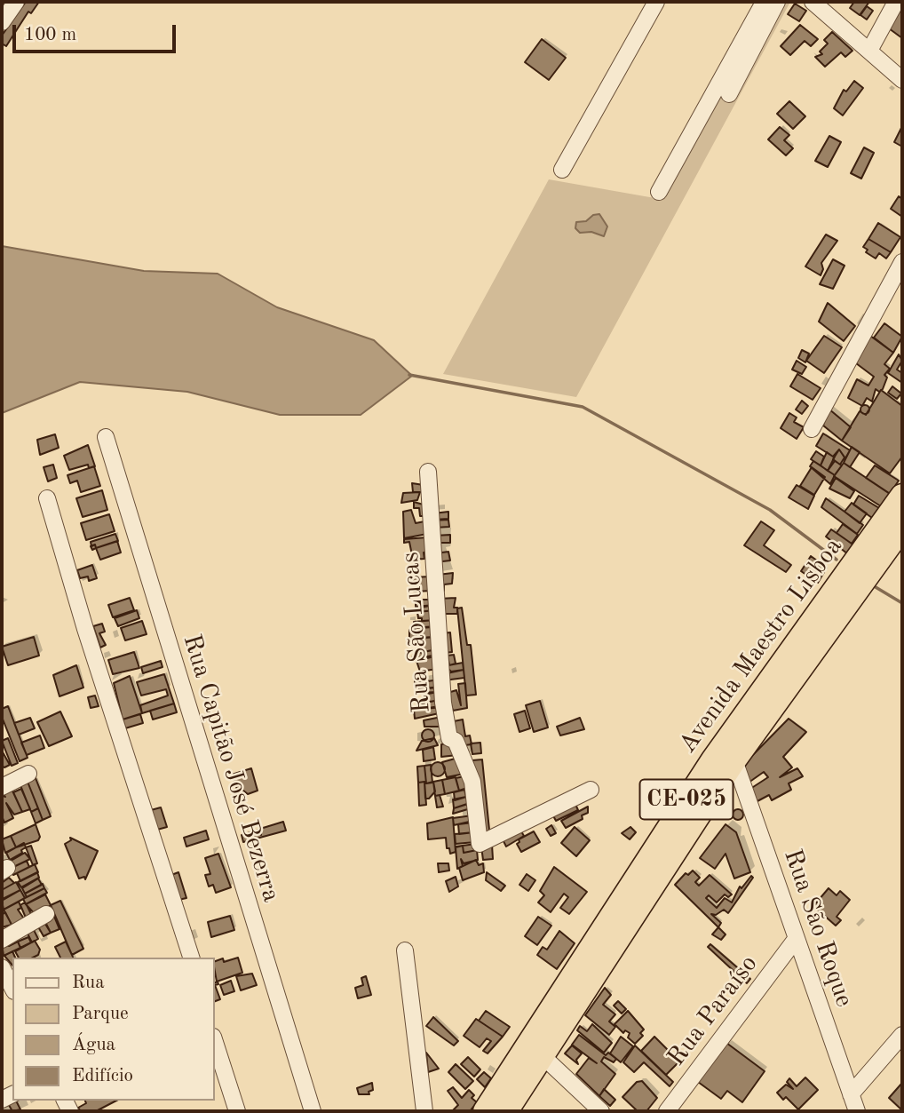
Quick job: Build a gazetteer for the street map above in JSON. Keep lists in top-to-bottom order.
{
  "streets": {
    "highway": ["Avenida Maestro Lisboa", "CE-025"],
    "street": [
      "Rua São Lucas",
      "Rua Capitão José Bezerra",
      "Rua São Roque",
      "Rua Paraíso"
    ]
  },
  "crossings": [
    ["Avenida Maestro Lisboa", "Rua São Roque"],
    ["Rua São Roque", "Rua Paraíso"]
  ],
  "legend": [
    "Rua",
    "Parque",
    "Água",
    "Edifício"
  ],
  "scale_bar": "100 m"
}
